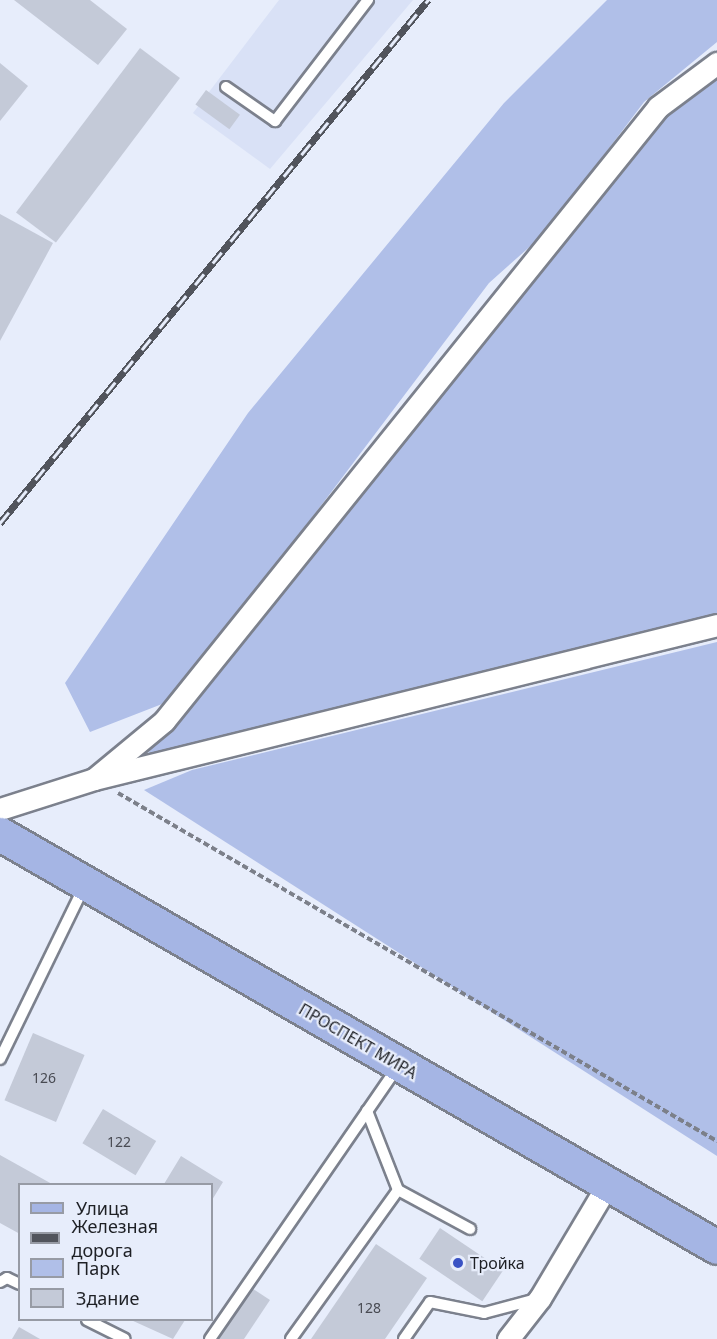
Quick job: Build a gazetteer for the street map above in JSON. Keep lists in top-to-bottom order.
{
  "streets": {
    "main road": ["ПРОСПЕКТ МИРА"]
  },
  "places": ["Тройка"],
  "house_numbers": ["126", "122", "128"],
  "legend": [
    "Улица",
    "Железная дорога",
    "Парк",
    "Здание"
  ]
}
